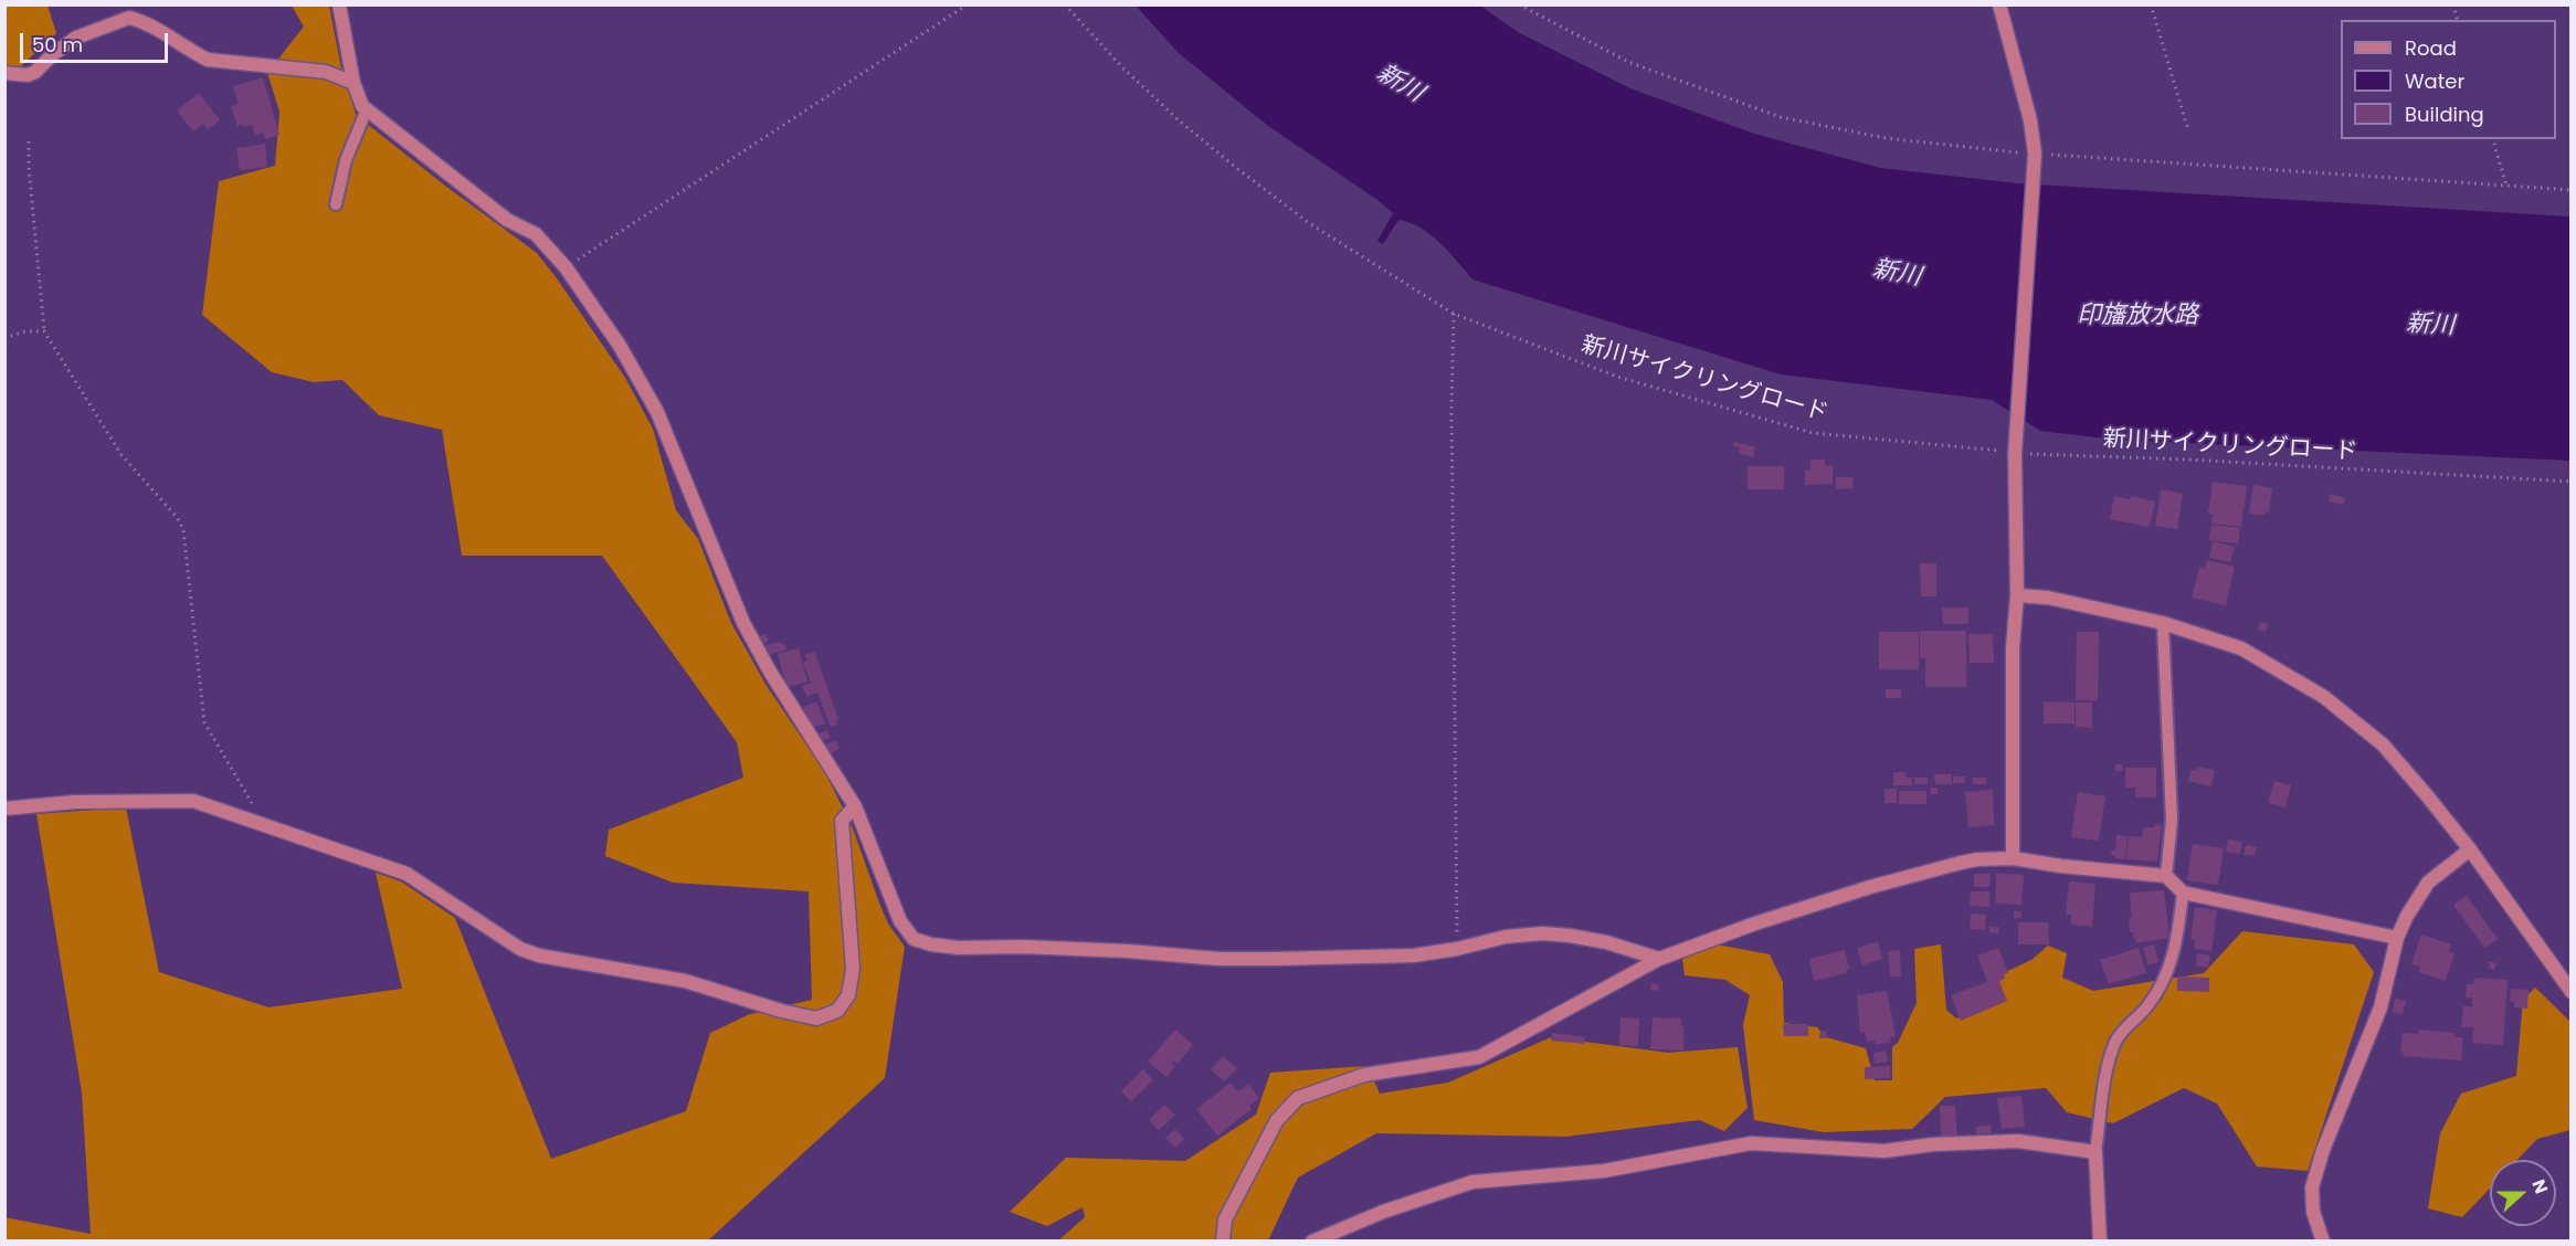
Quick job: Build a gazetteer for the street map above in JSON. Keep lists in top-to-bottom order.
{
  "streets": {
    "path": ["新川サイクリングロード"]
  },
  "water": ["新川", "印旛放水路"],
  "legend": ["Road", "Water", "Building"],
  "scale_bar": "50 m",
  "north": "right"
}
